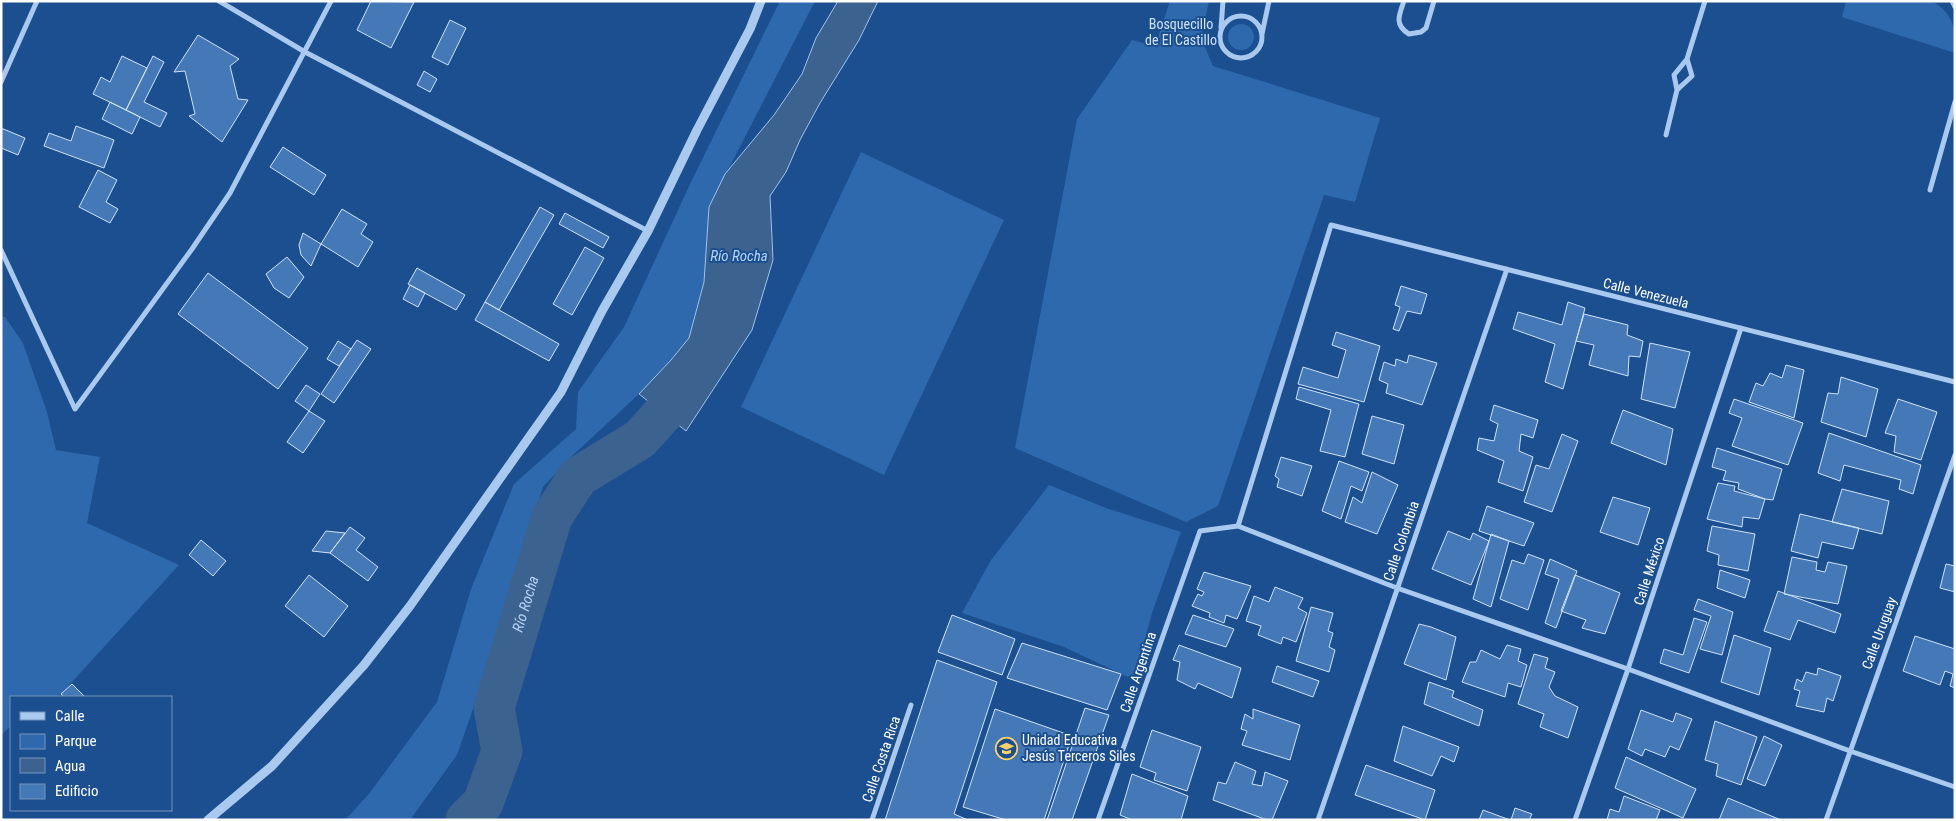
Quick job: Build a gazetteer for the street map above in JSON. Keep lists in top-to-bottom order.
{
  "streets": {
    "street": [
      "Calle Venezuela",
      "Calle Colombia",
      "Calle México",
      "Calle Uruguay",
      "Calle Argentina",
      "Calle Costa Rica"
    ]
  },
  "crossings": [
    ["Calle Venezuela", "Calle Colombia"],
    ["Calle Venezuela", "Calle México"],
    ["Calle Venezuela", "Calle Argentina"]
  ],
  "water": ["Río Rocha"],
  "parks": ["Bosquecillo de El Castillo"],
  "places": {
    "school or university": ["Unidad Educativa Jesús Terceros Siles"]
  },
  "legend": [
    "Calle",
    "Parque",
    "Agua",
    "Edificio"
  ]
}
